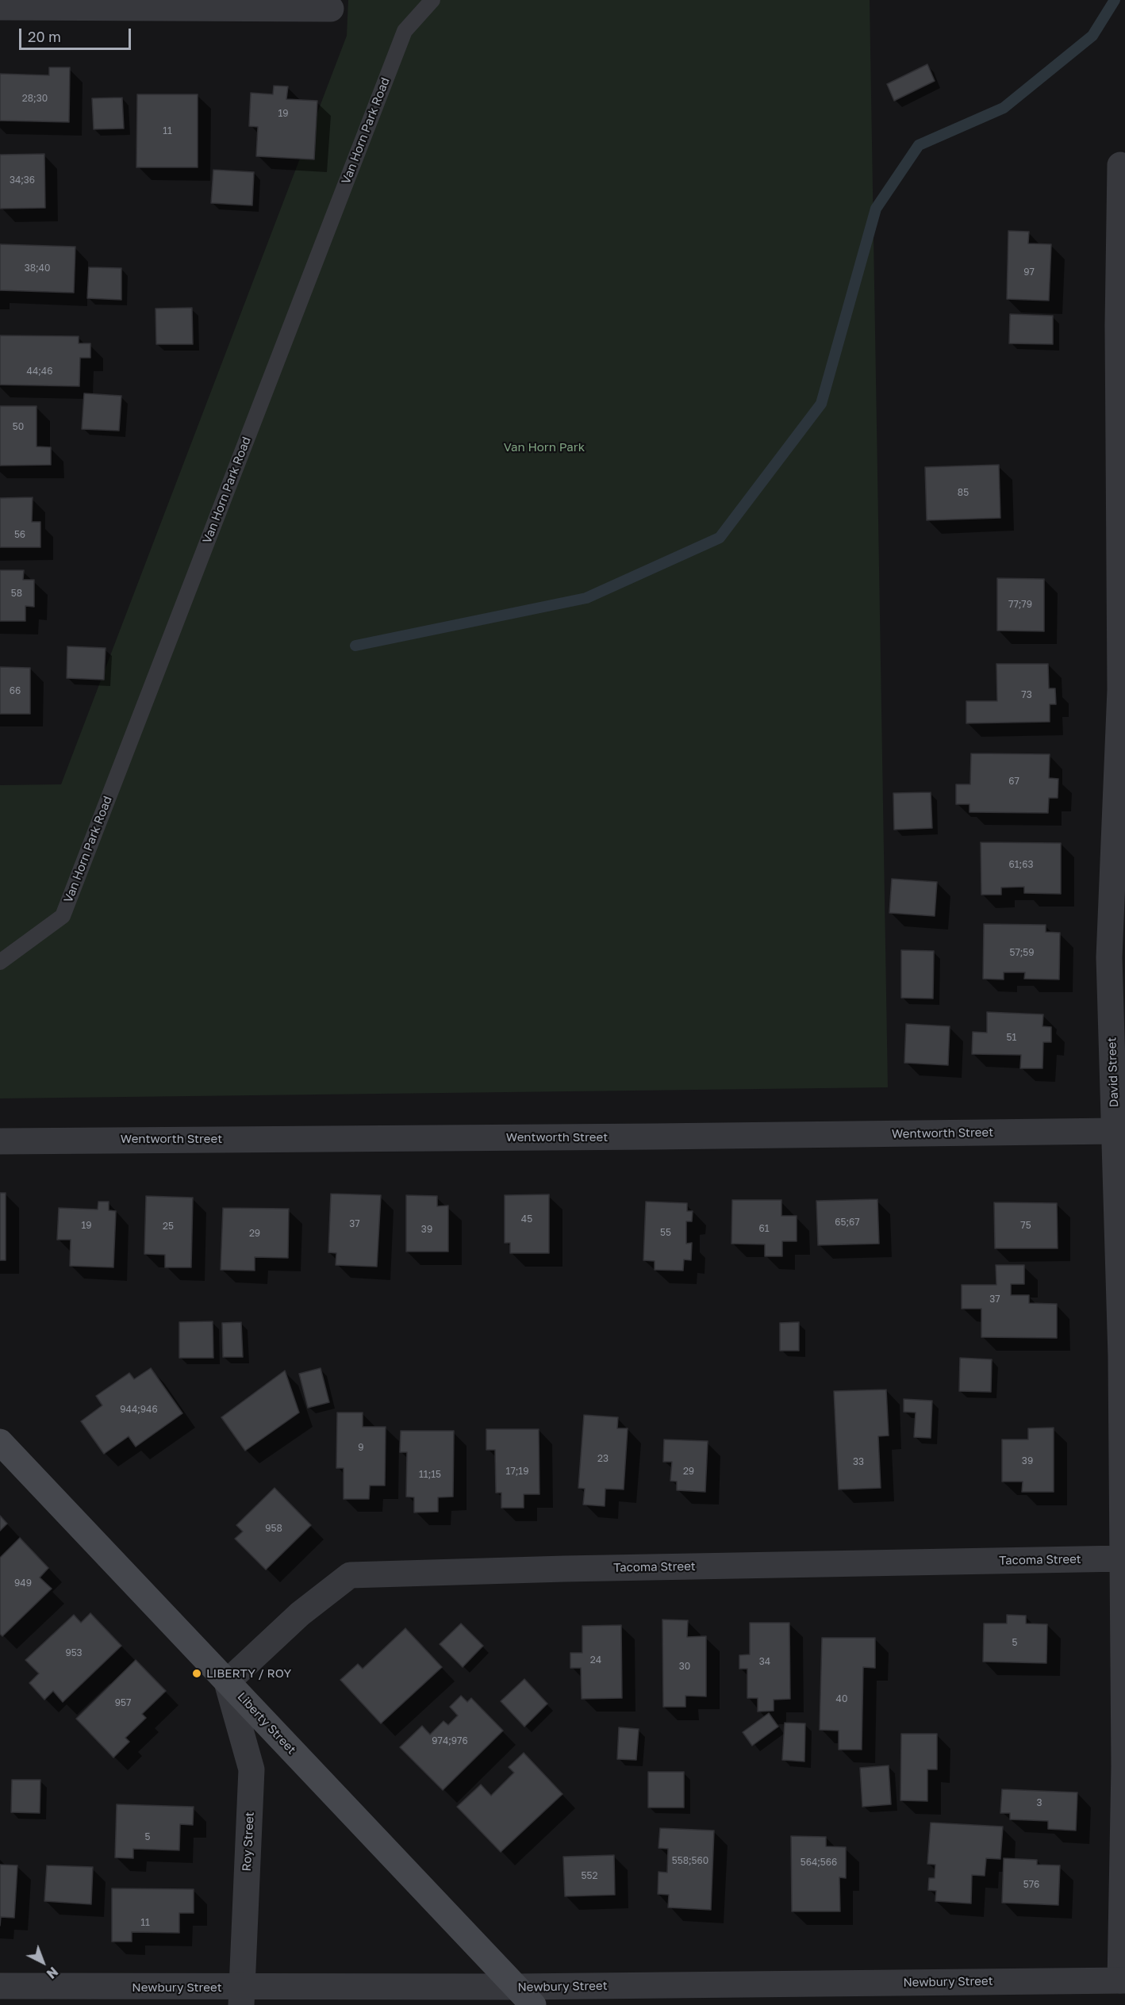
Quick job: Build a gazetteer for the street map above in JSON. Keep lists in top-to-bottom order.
{
  "streets": {
    "main road": ["Liberty Street"],
    "street": [
      "David Street",
      "Wentworth Street",
      "Tacoma Street",
      "Roy Street",
      "Newbury Street"
    ],
    "lane": ["Van Horn Park Road"]
  },
  "crossings": [
    ["David Street", "Wentworth Street"],
    ["David Street", "Tacoma Street"],
    ["David Street", "Newbury Street"],
    ["Tacoma Street", "Liberty Street"],
    ["Tacoma Street", "Roy Street"],
    ["Liberty Street", "Roy Street"],
    ["Liberty Street", "Newbury Street"],
    ["Roy Street", "Newbury Street"]
  ],
  "parks": ["Van Horn Park"],
  "places": ["LIBERTY / ROY"],
  "house_numbers": [
    "28;30",
    "19",
    "11",
    "34;36",
    "38;40",
    "97",
    "44;46",
    "50",
    "85",
    "56",
    "58",
    "77;79",
    "66",
    "73",
    "67",
    "61;63",
    "57;59",
    "51",
    "45",
    "65;67",
    "37",
    "19",
    "75",
    "25",
    "61",
    "39",
    "55",
    "29",
    "37",
    "944;946",
    "9",
    "23",
    "39",
    "33",
    "17;19",
    "29",
    "11;15",
    "958",
    "949",
    "5",
    "953",
    "24",
    "34",
    "30",
    "40",
    "957",
    "974;976",
    "3",
    "5",
    "558;560",
    "564;566",
    "552",
    "576",
    "11"
  ],
  "scale_bar": "20 m",
  "north": "bottom right"
}
